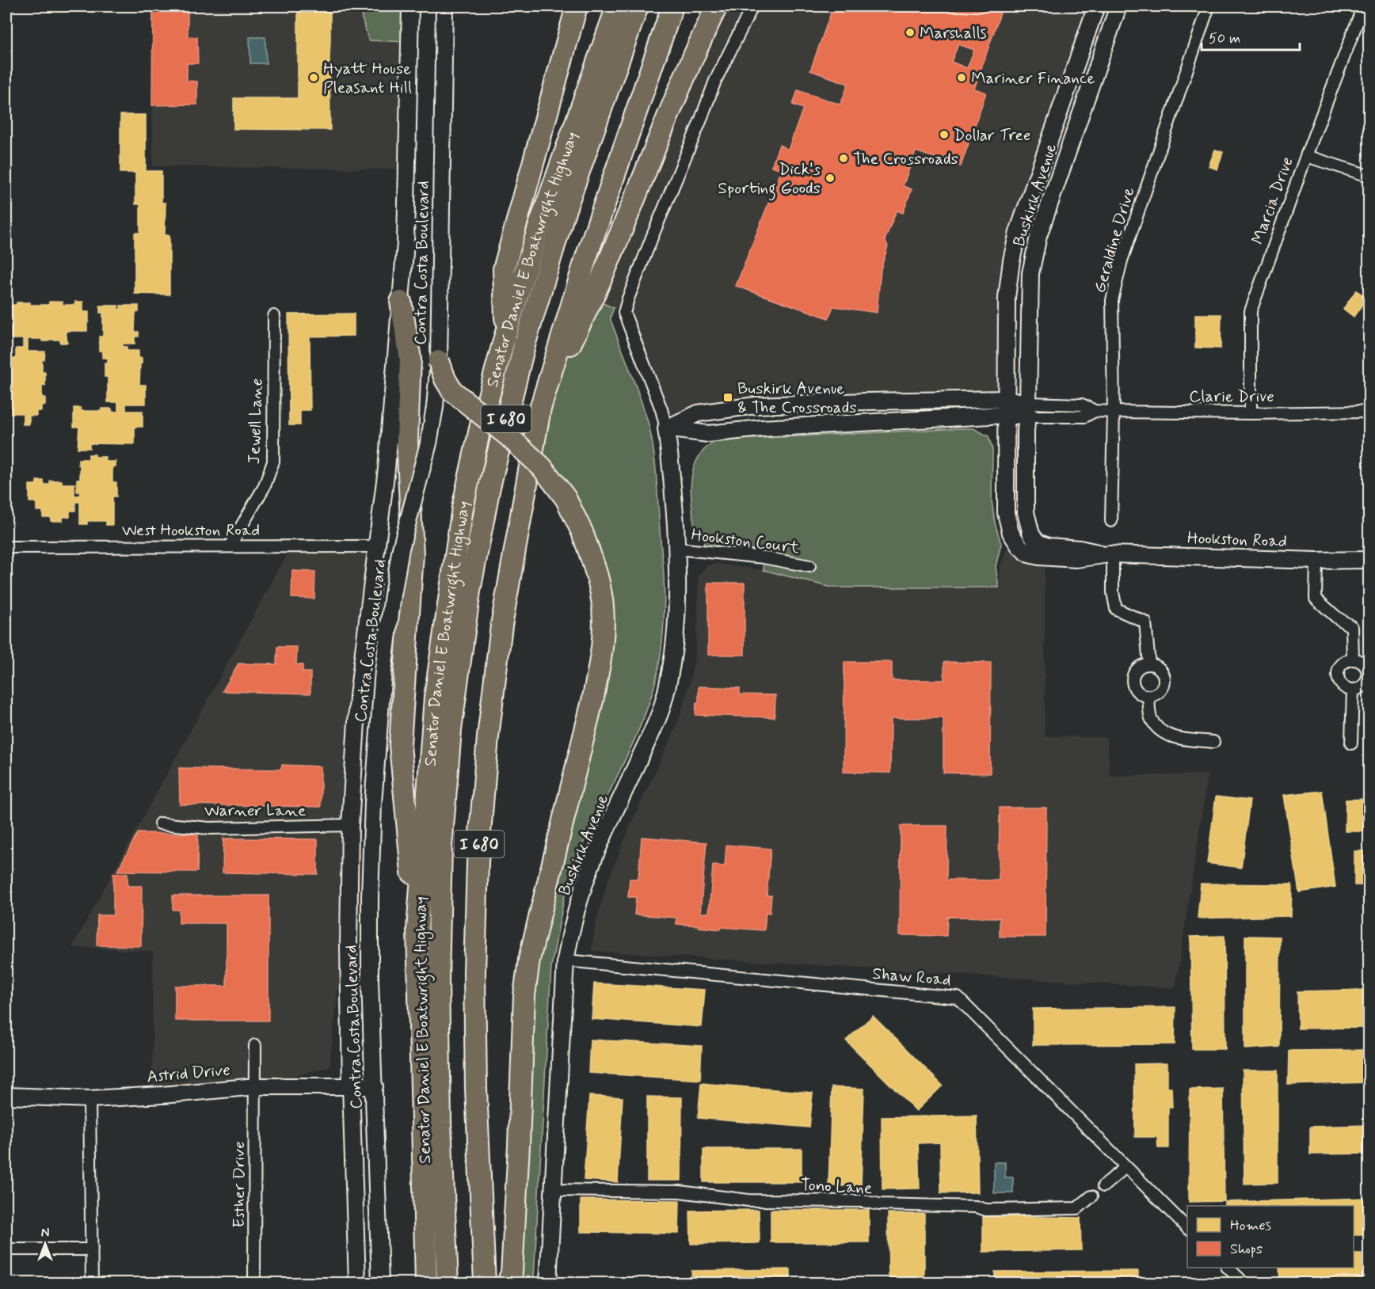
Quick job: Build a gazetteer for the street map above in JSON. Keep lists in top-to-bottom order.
{
  "streets": {
    "highway": ["Senator Daniel E Boatwright Highway", "I 680"],
    "main road": [
      "Buskirk Avenue",
      "Contra Costa Boulevard",
      "Hookston Road",
      "Astrid Drive"
    ],
    "street": [
      "Marcia Drive",
      "Geraldine Drive",
      "Clarie Drive",
      "Jewell Lane",
      "West Hookston Road",
      "Hookston Court",
      "Warner Lane",
      "Shaw Road",
      "Esther Drive",
      "Tono Lane"
    ]
  },
  "crossings": [
    ["Buskirk Avenue", "Clarie Drive"],
    ["Buskirk Avenue", "Hookston Road"],
    ["Buskirk Avenue", "Hookston Court"],
    ["Buskirk Avenue", "Shaw Road"],
    ["Buskirk Avenue", "Tono Lane"],
    ["Marcia Drive", "Clarie Drive"],
    ["Geraldine Drive", "Clarie Drive"],
    ["Contra Costa Boulevard", "West Hookston Road"],
    ["Contra Costa Boulevard", "Warner Lane"],
    ["Contra Costa Boulevard", "Astrid Drive"],
    ["Clarie Drive", "Hookston Road"],
    ["Jewell Lane", "West Hookston Road"],
    ["Astrid Drive", "Esther Drive"]
  ],
  "places": {
    "other": [
      "Marshalls",
      "Hyatt House Pleasant Hill",
      "Mariner Finance",
      "Dollar Tree",
      "The Crossroads",
      "Dick's Sporting Goods"
    ],
    "transit": ["Buskirk Avenue & The Crossroads"]
  },
  "legend": ["Homes", "Shops"],
  "scale_bar": "50 m",
  "north": "top"
}
